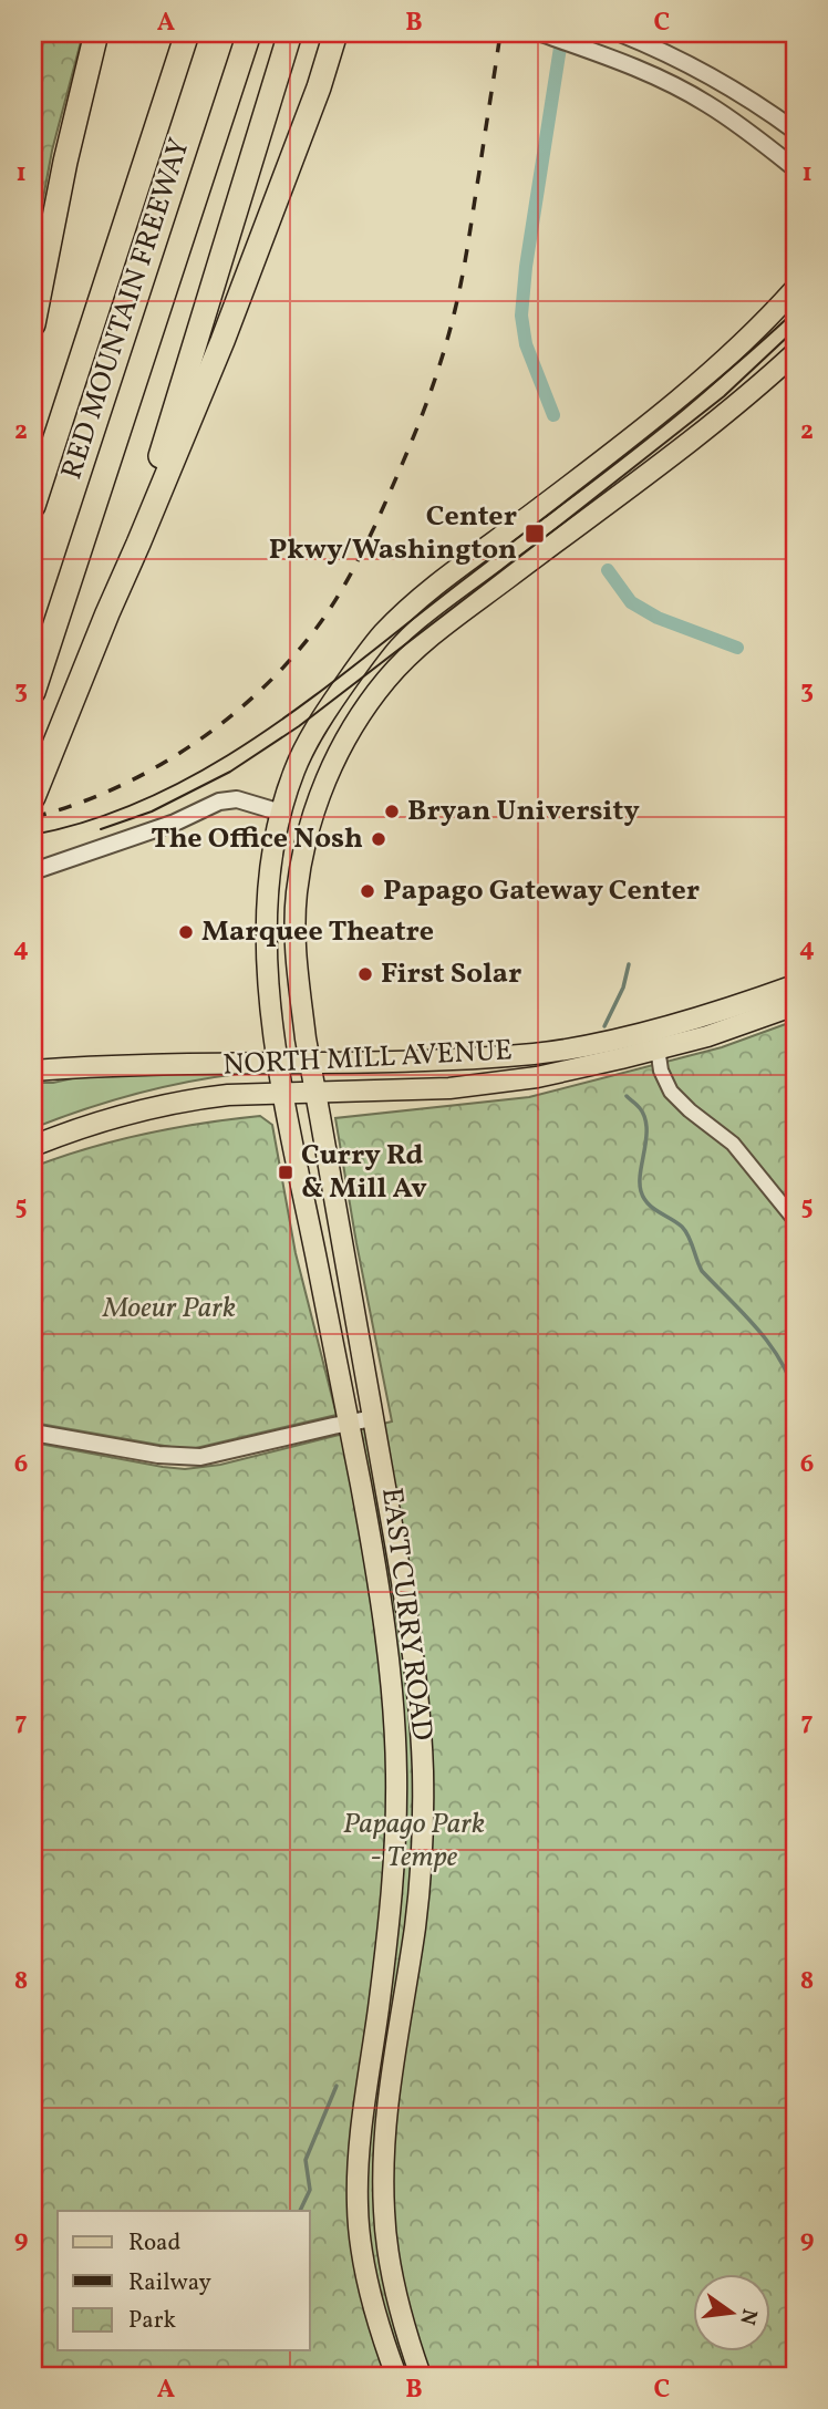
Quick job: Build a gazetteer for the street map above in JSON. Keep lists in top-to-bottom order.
{
  "streets": {
    "highway": ["RED MOUNTAIN FREEWAY"],
    "main road": ["NORTH MILL AVENUE", "EAST CURRY ROAD"]
  },
  "crossings": [
    ["NORTH MILL AVENUE", "EAST CURRY ROAD"]
  ],
  "parks": ["Moeur Park", "Papago Park - Tempe"],
  "places": {
    "transit": ["Center Pkwy/Washington", "Curry Rd & Mill Av"],
    "other": [
      "Bryan University",
      "The Office Nosh",
      "Papago Gateway Center",
      "Marquee Theatre",
      "First Solar"
    ]
  },
  "legend": ["Road", "Railway", "Park"],
  "north": "right",
  "grid": {
    "columns": ["A", "B", "C"],
    "rows": [
      "1",
      "2",
      "3",
      "4",
      "5",
      "6",
      "7",
      "8",
      "9"
    ]
  }
}
